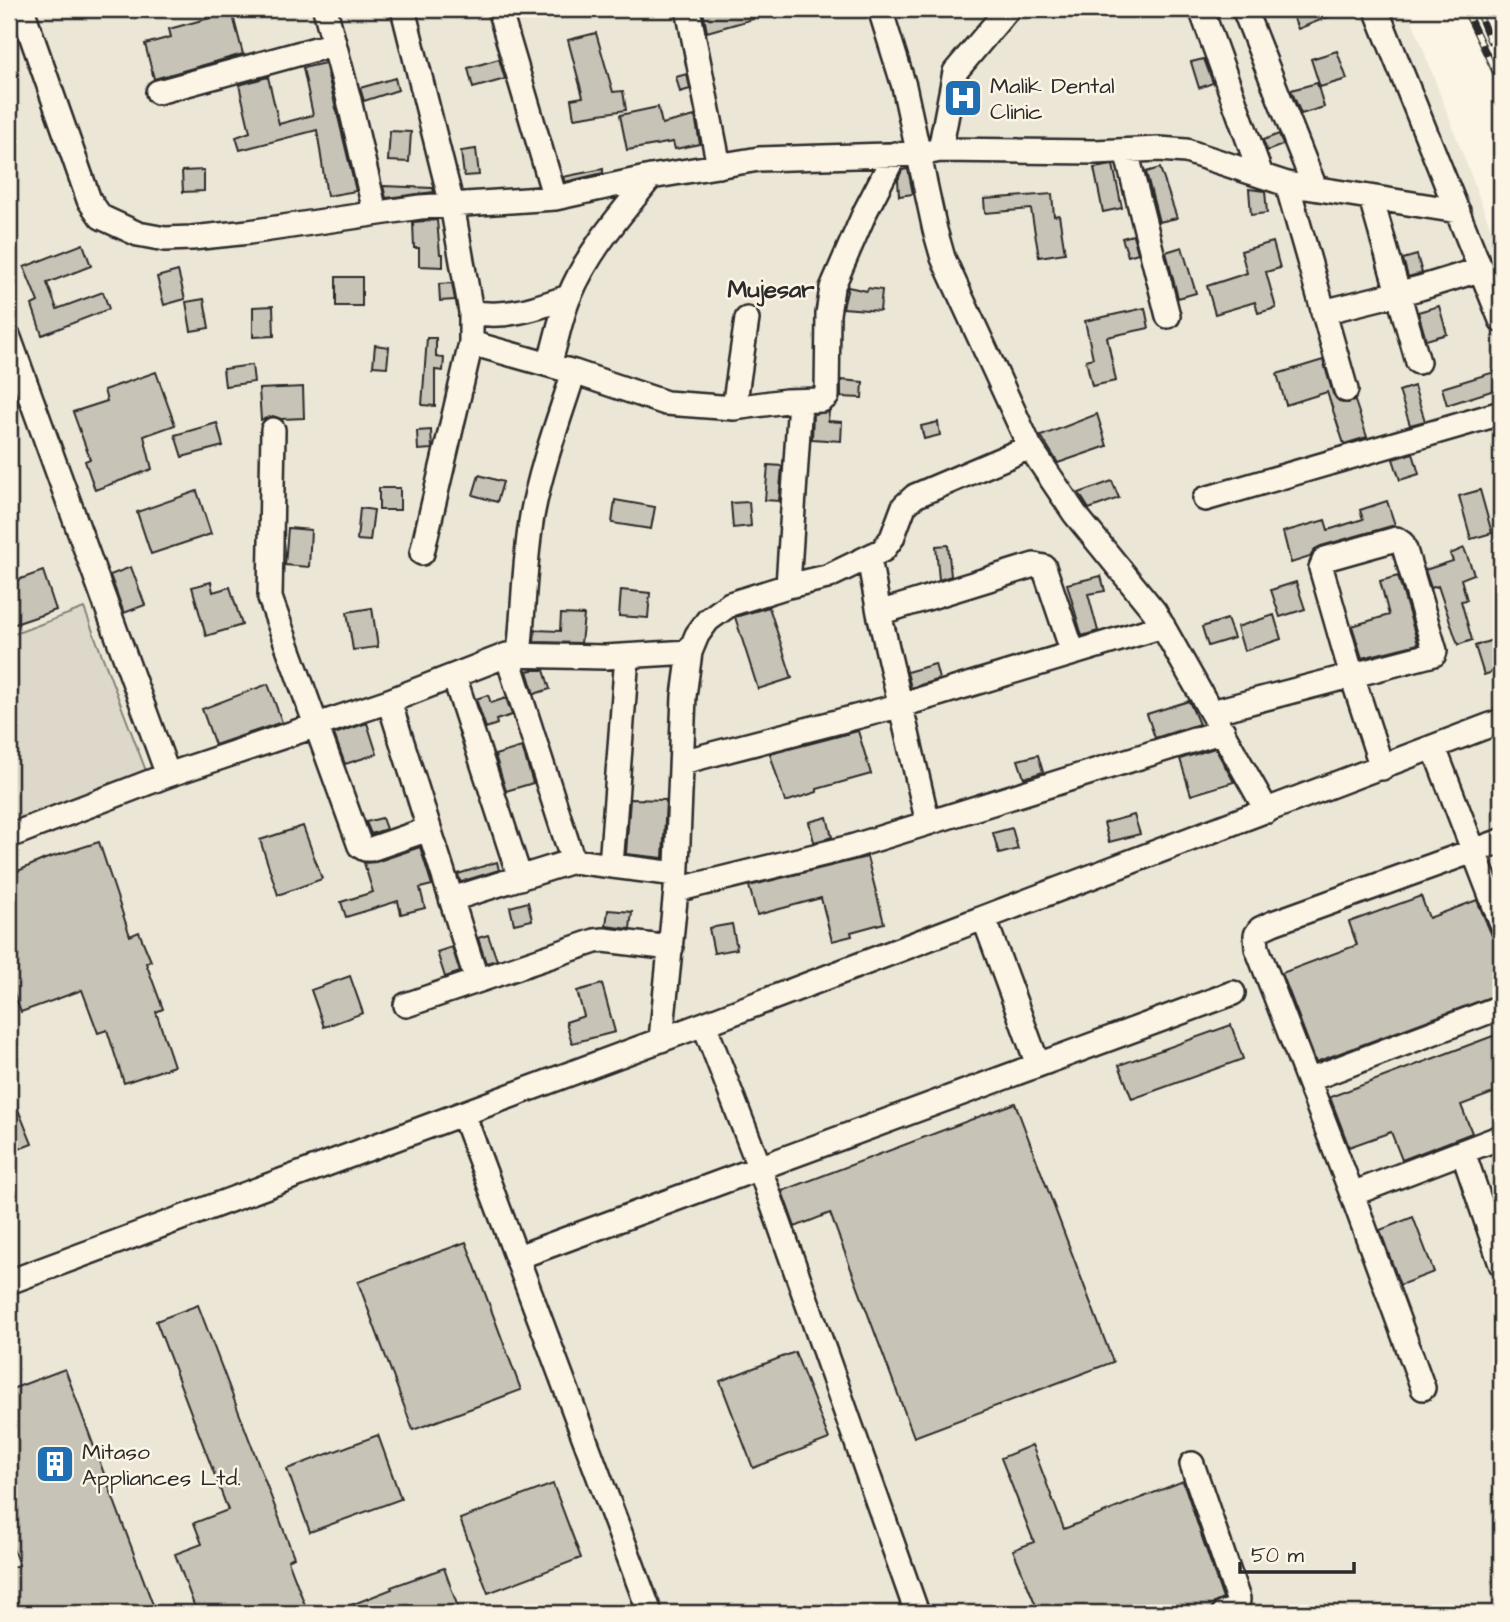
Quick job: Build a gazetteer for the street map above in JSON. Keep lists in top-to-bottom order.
{
  "districts": ["Mujesar"],
  "places": {
    "hospital": ["Malik Dental Clinic"],
    "building": ["Mitaso Appliances Ltd."]
  },
  "scale_bar": "50 m"
}
